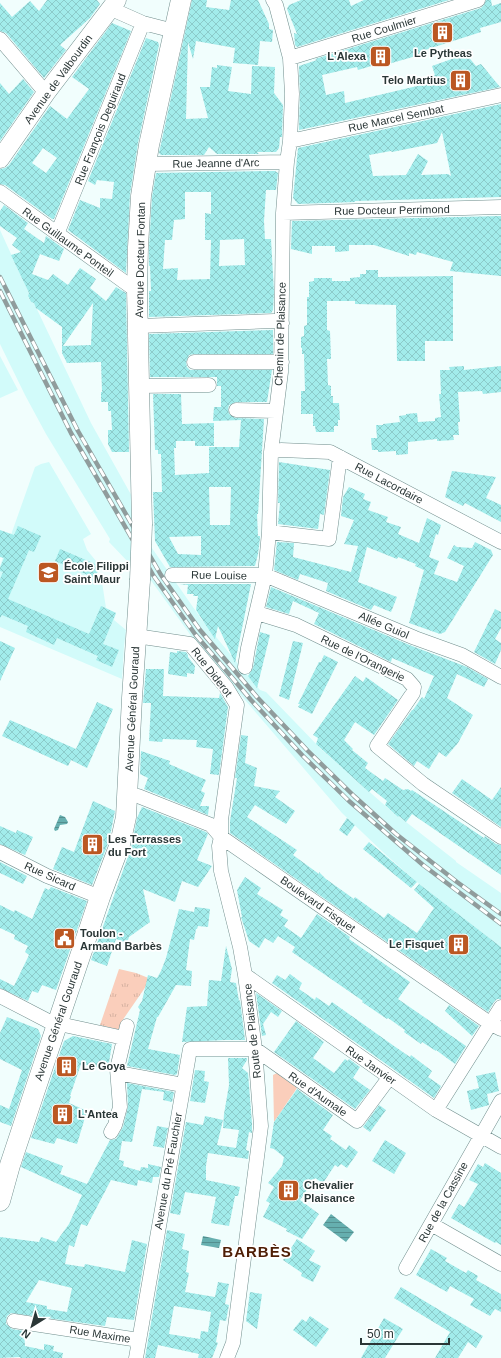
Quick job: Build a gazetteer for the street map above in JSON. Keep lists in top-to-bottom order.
{
  "streets": {
    "main road": ["Avenue Docteur Fontan", "Avenue Général Gouraud"],
    "street": [
      "Rue Coulmier",
      "Avenue de Valbourdin",
      "Rue Marcel Sembat",
      "Rue François Deguiraud",
      "Rue Jeanne d'Arc",
      "Rue Docteur Perrimond",
      "Rue Guillaume Ponteil",
      "Chemin de Plaisance",
      "Rue Lacordaire",
      "Rue Louise",
      "Allée Guiol",
      "Rue de l'Orangerie",
      "Rue Diderot",
      "Rue Sicard",
      "Boulevard Fisquet",
      "Route de Plaisance",
      "Rue Janvier",
      "Rue d'Aumale",
      "Avenue du Pré Fauchier",
      "Rue de la Cassine",
      "Rue Maxime"
    ]
  },
  "crossings": [
    ["Rue Coulmier", "Chemin de Plaisance"],
    ["Rue Marcel Sembat", "Chemin de Plaisance"],
    ["Rue François Deguiraud", "Rue Guillaume Ponteil"],
    ["Rue Jeanne d'Arc", "Avenue Docteur Fontan"],
    ["Rue Jeanne d'Arc", "Chemin de Plaisance"],
    ["Rue Docteur Perrimond", "Chemin de Plaisance"],
    ["Rue Guillaume Ponteil", "Avenue Docteur Fontan"],
    ["Avenue Docteur Fontan", "Avenue Général Gouraud"],
    ["Chemin de Plaisance", "Rue Lacordaire"],
    ["Chemin de Plaisance", "Rue Louise"],
    ["Chemin de Plaisance", "Allée Guiol"],
    ["Chemin de Plaisance", "Rue de l'Orangerie"],
    ["Rue Louise", "Allée Guiol"],
    ["Rue Diderot", "Avenue Général Gouraud"],
    ["Rue Diderot", "Route de Plaisance"],
    ["Avenue Général Gouraud", "Rue Sicard"],
    ["Avenue Général Gouraud", "Boulevard Fisquet"],
    ["Boulevard Fisquet", "Route de Plaisance"],
    ["Route de Plaisance", "Rue Janvier"],
    ["Route de Plaisance", "Rue d'Aumale"],
    ["Route de Plaisance", "Avenue du Pré Fauchier"],
    ["Rue Janvier", "Rue d'Aumale"],
    ["Rue Janvier", "Rue de la Cassine"],
    ["Rue d'Aumale", "Avenue du Pré Fauchier"],
    ["Avenue du Pré Fauchier", "Rue Maxime"]
  ],
  "districts": ["BARBÈS"],
  "places": {
    "building": [
      "Le Pytheas",
      "L'Alexa",
      "Telo Martius",
      "Les Terrasses du Fort",
      "Le Fisquet",
      "Le Goya",
      "L'Antea",
      "Chevalier Plaisance"
    ],
    "school or university": ["École Filippi Saint Maur"],
    "public building": ["Toulon - Armand Barbès"]
  },
  "scale_bar": "50 m",
  "north": "bottom left"
}
